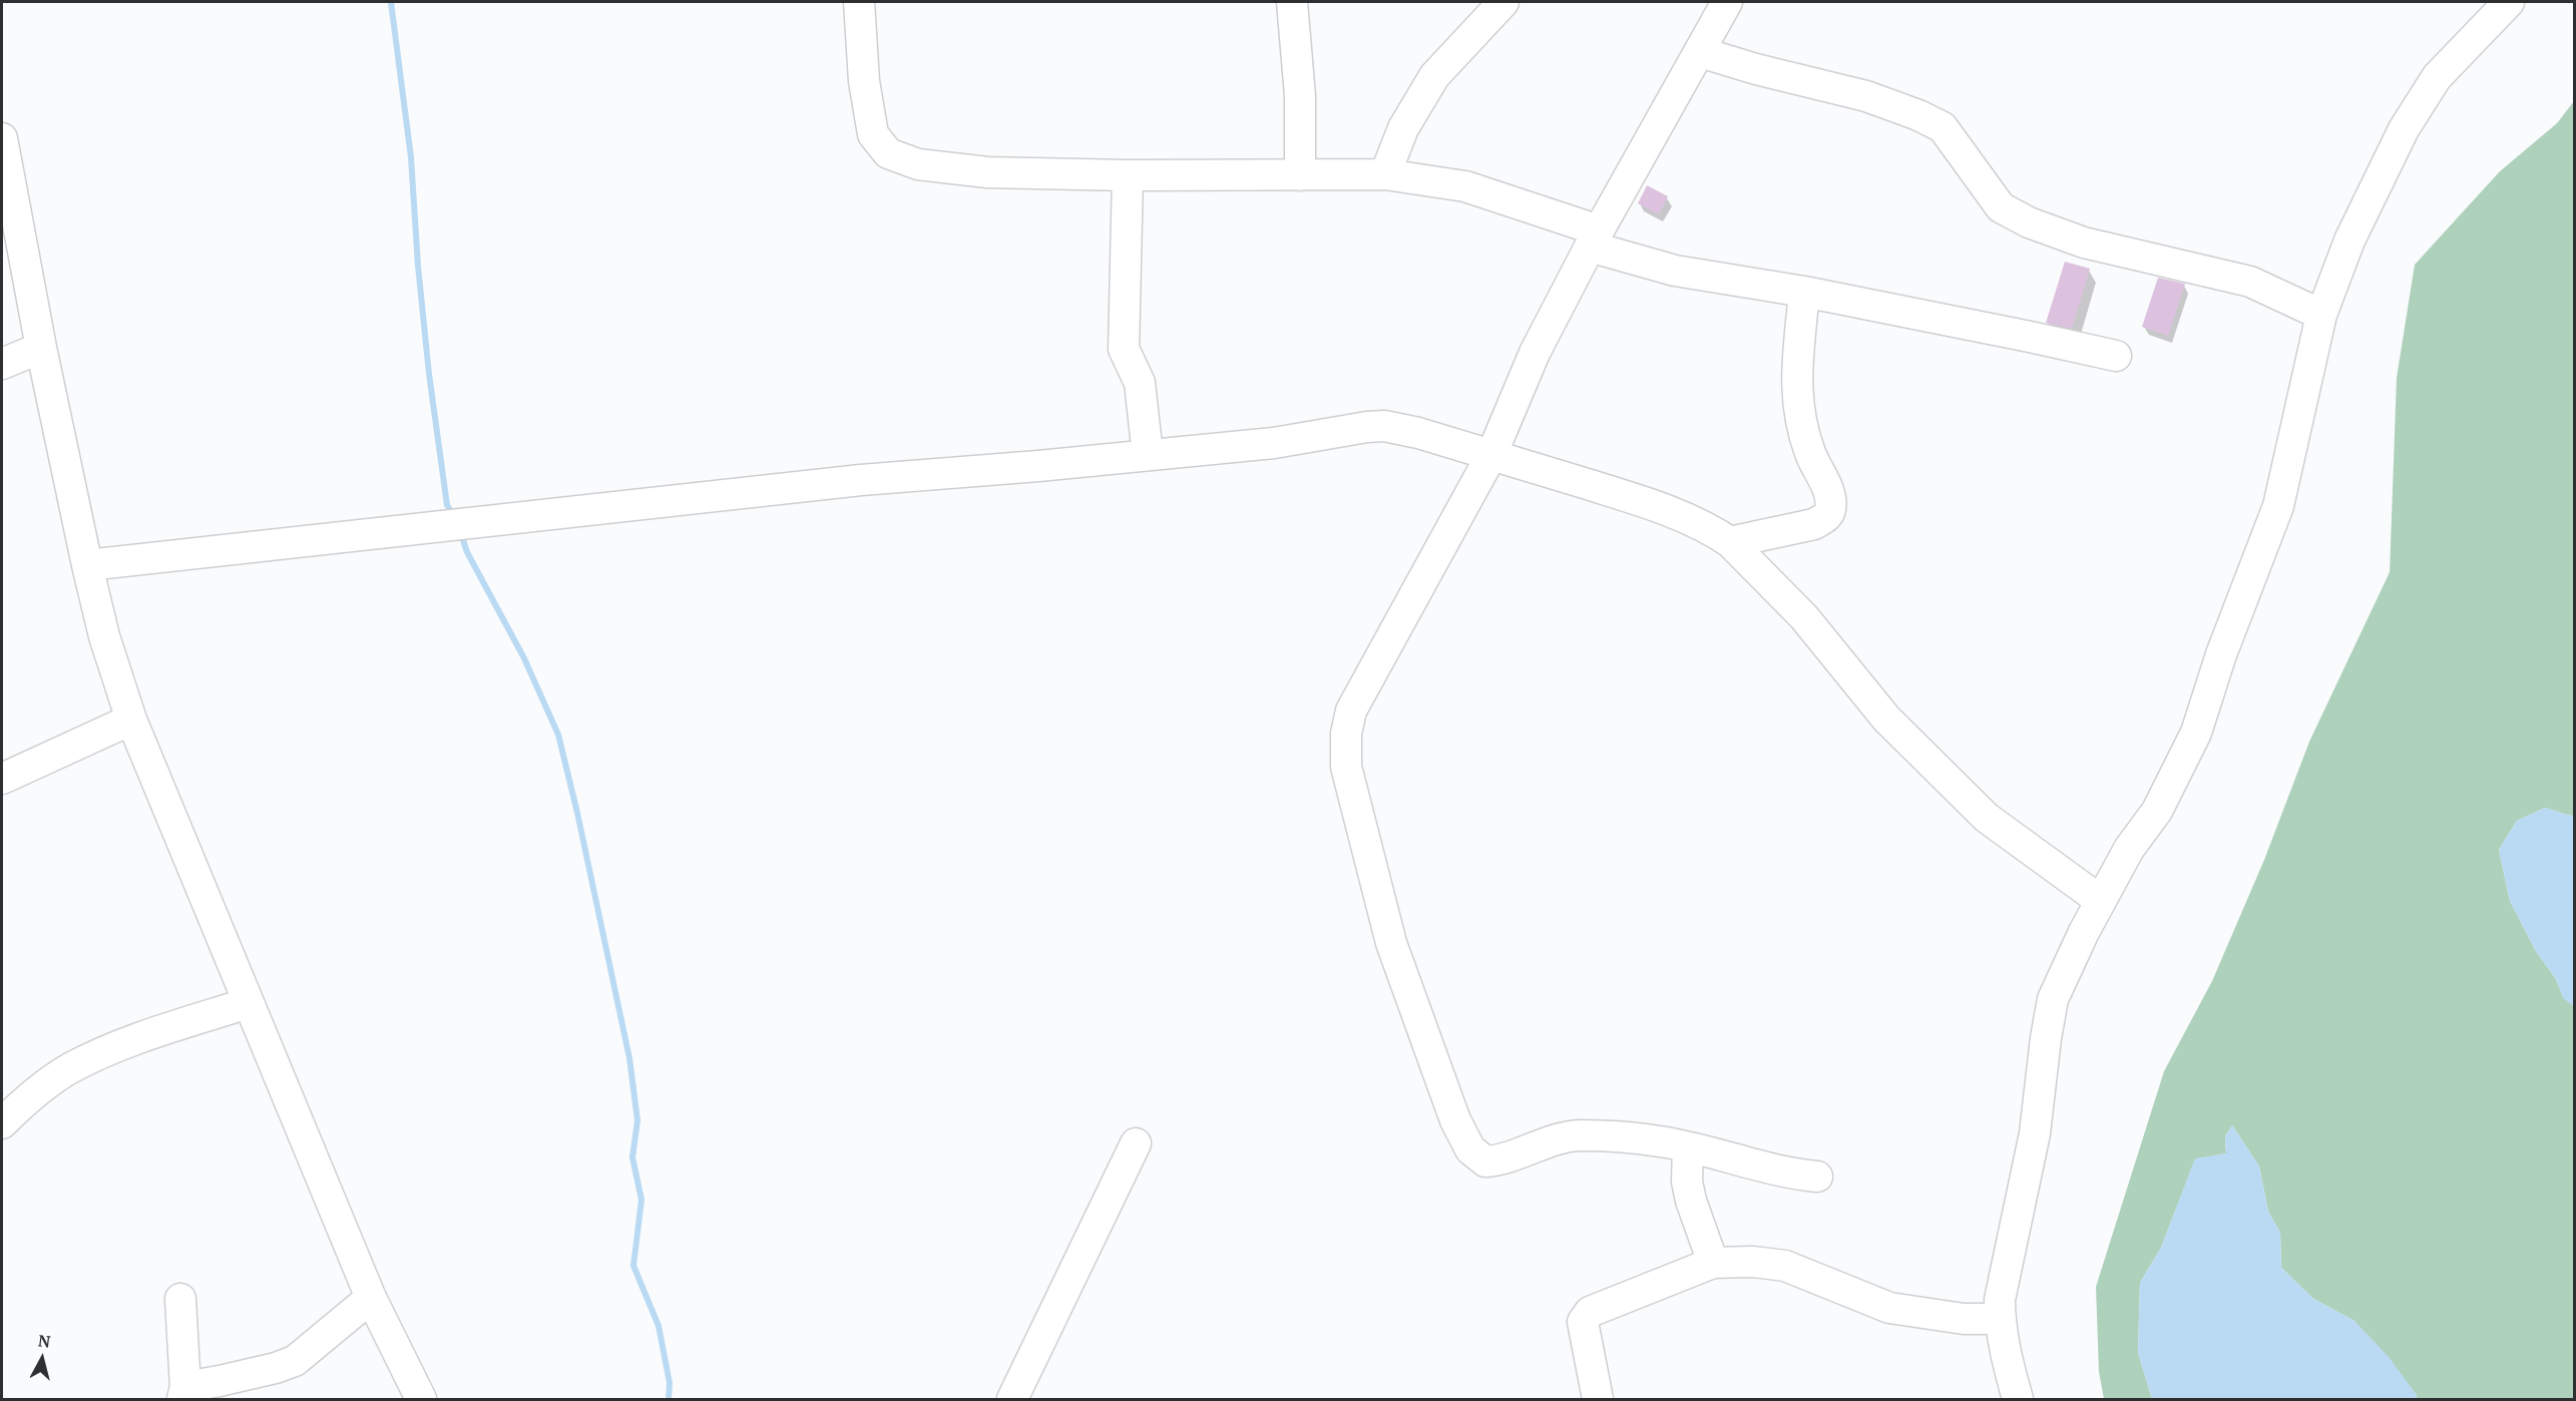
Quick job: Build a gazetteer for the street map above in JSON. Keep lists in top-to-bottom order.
{
  "north": "top"
}
